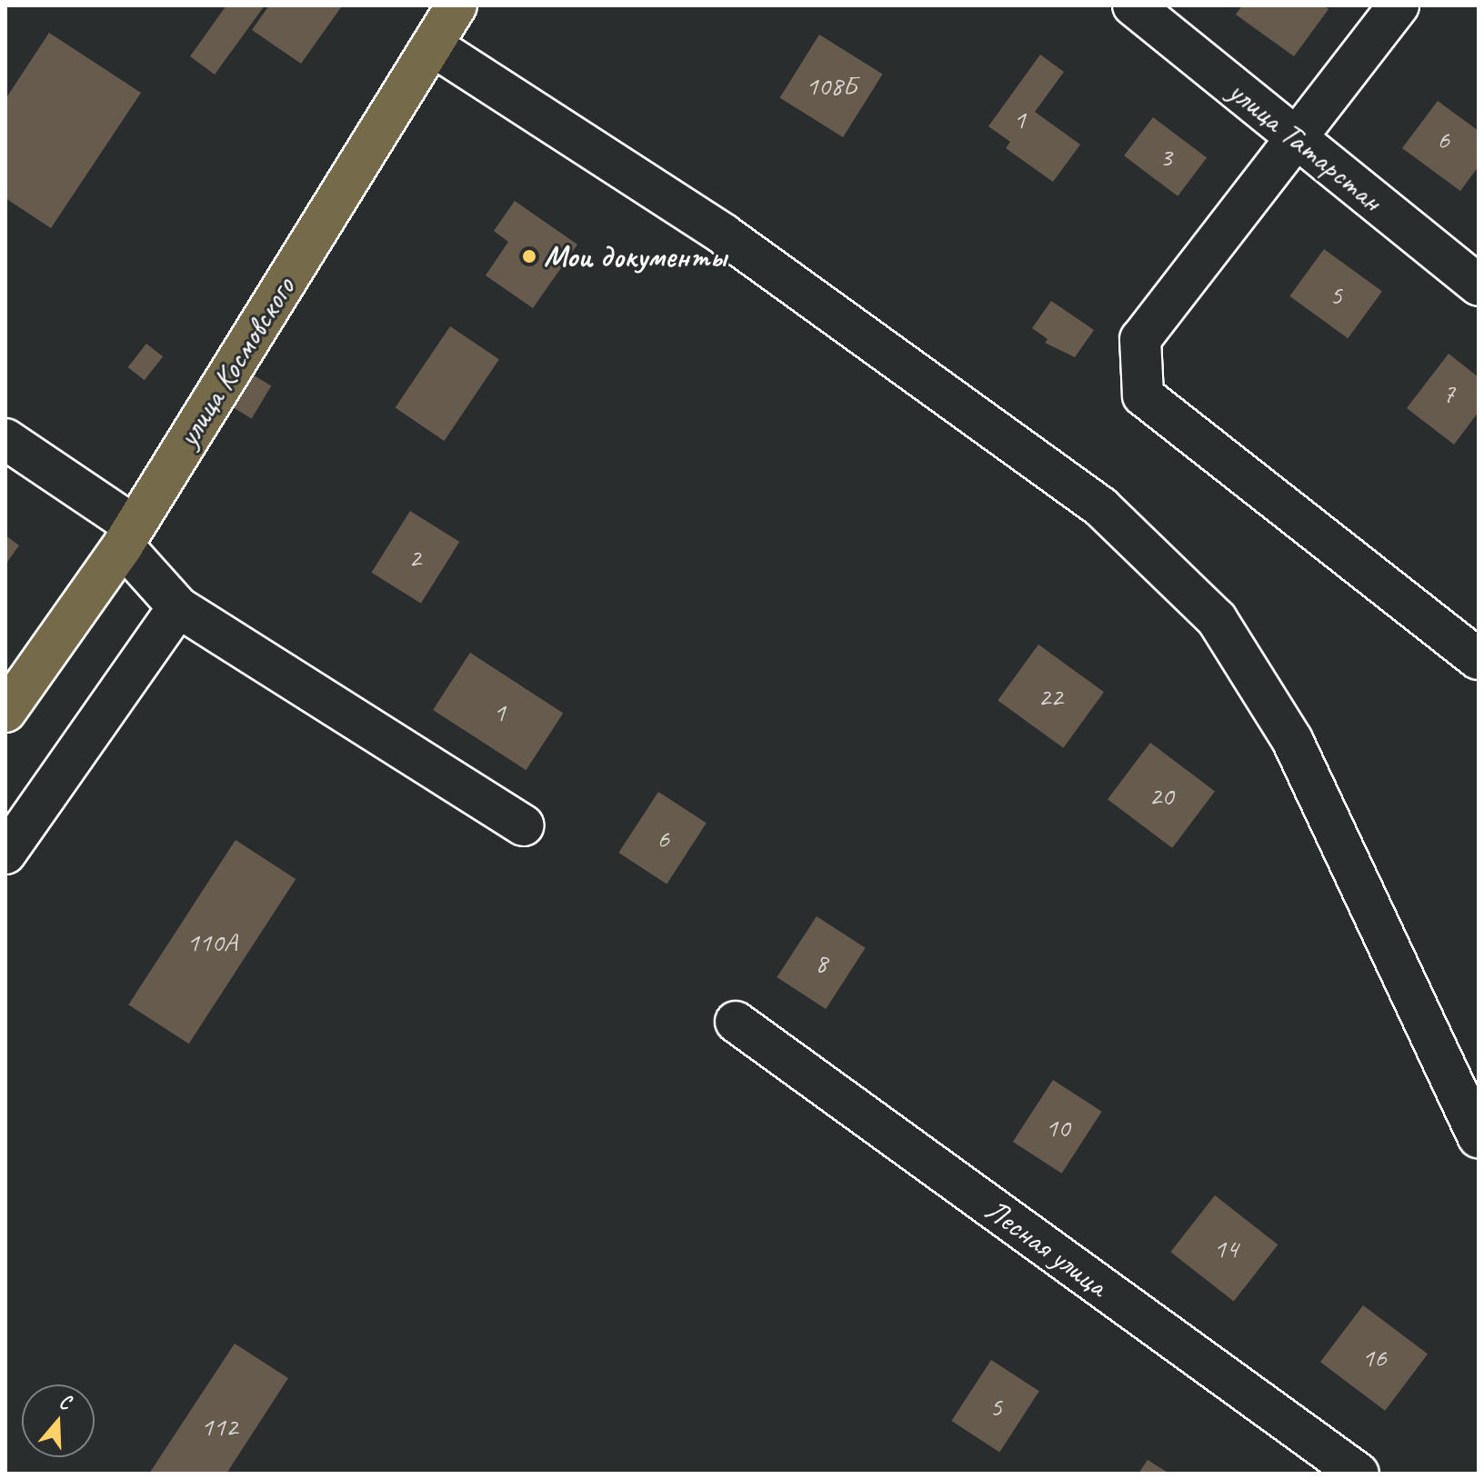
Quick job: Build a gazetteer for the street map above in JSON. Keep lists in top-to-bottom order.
{
  "streets": {
    "main road": ["улица Космовского"],
    "street": ["улица Татарстан", "Лесная улица"]
  },
  "places": ["Мои документы"],
  "house_numbers": [
    "108Б",
    "1",
    "6",
    "3",
    "5",
    "7",
    "2",
    "22",
    "1",
    "20",
    "6",
    "110А",
    "8",
    "10",
    "14",
    "16",
    "5",
    "112"
  ],
  "north": "top"
}
